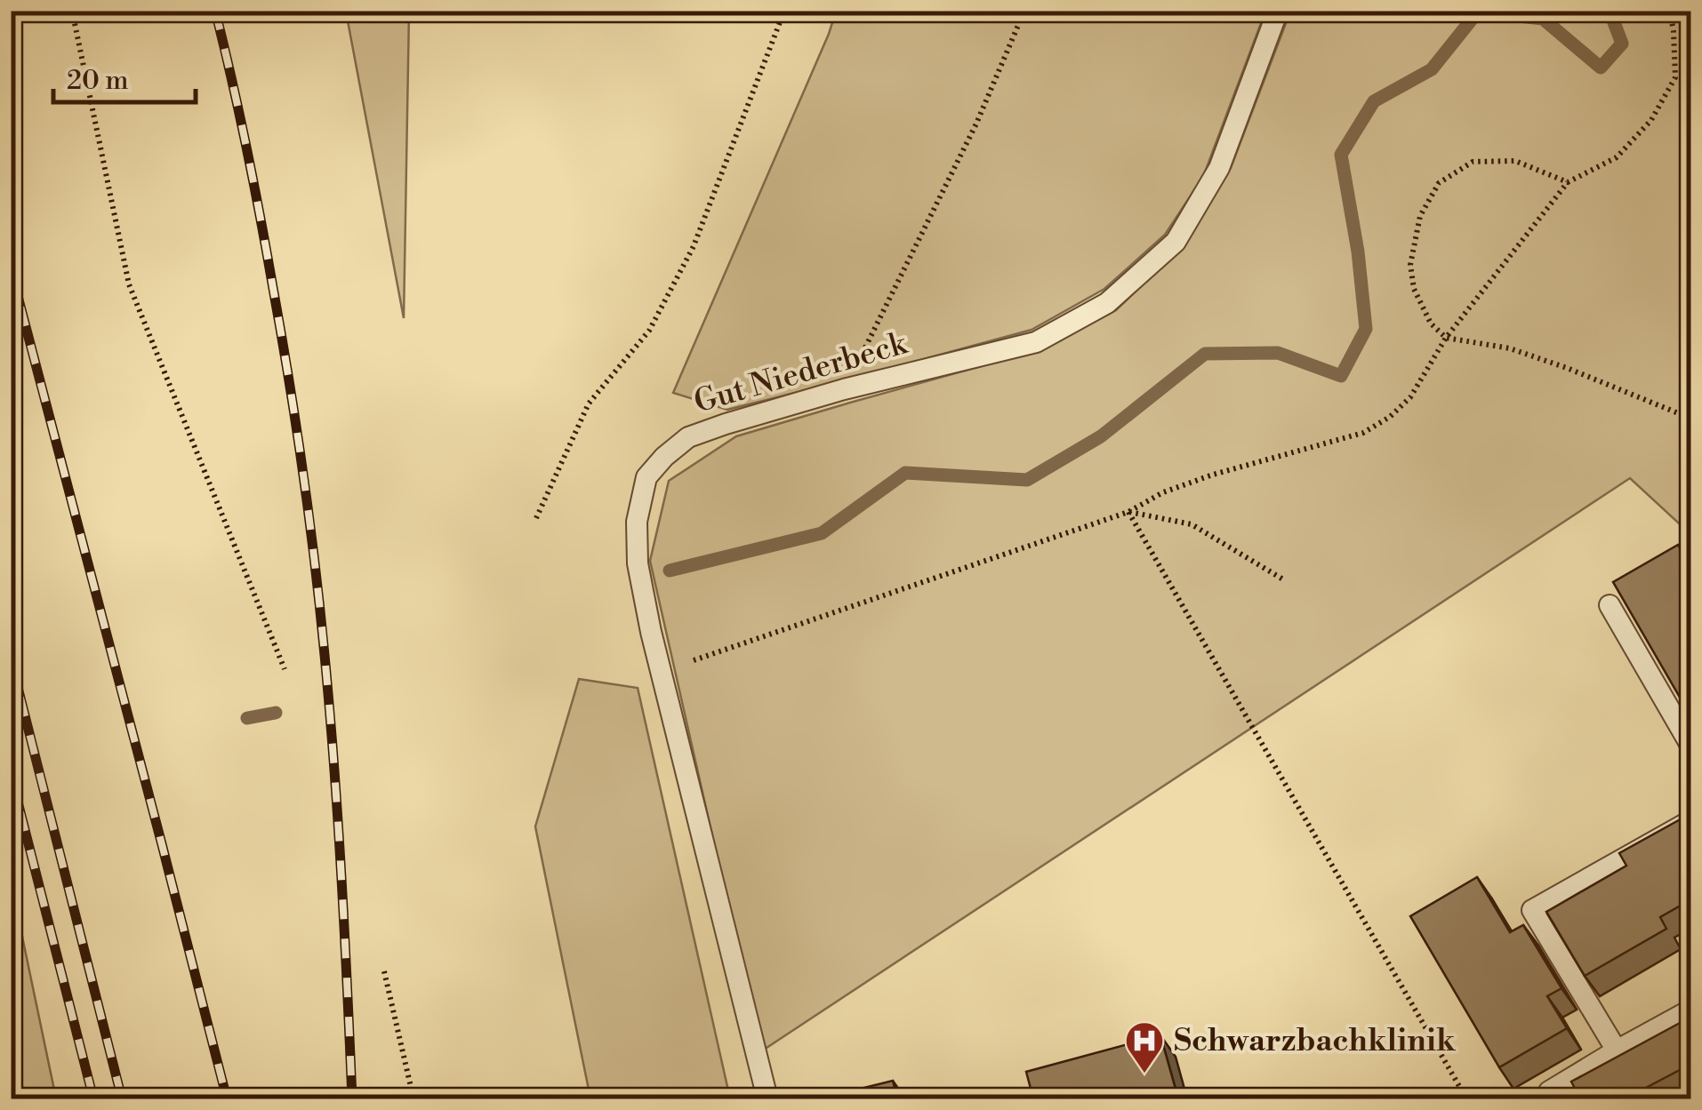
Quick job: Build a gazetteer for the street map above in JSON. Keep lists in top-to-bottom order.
{
  "streets": {
    "lane": ["Gut Niederbeck"]
  },
  "places": {
    "hospital": ["Schwarzbachklinik"]
  },
  "scale_bar": "20 m"
}
